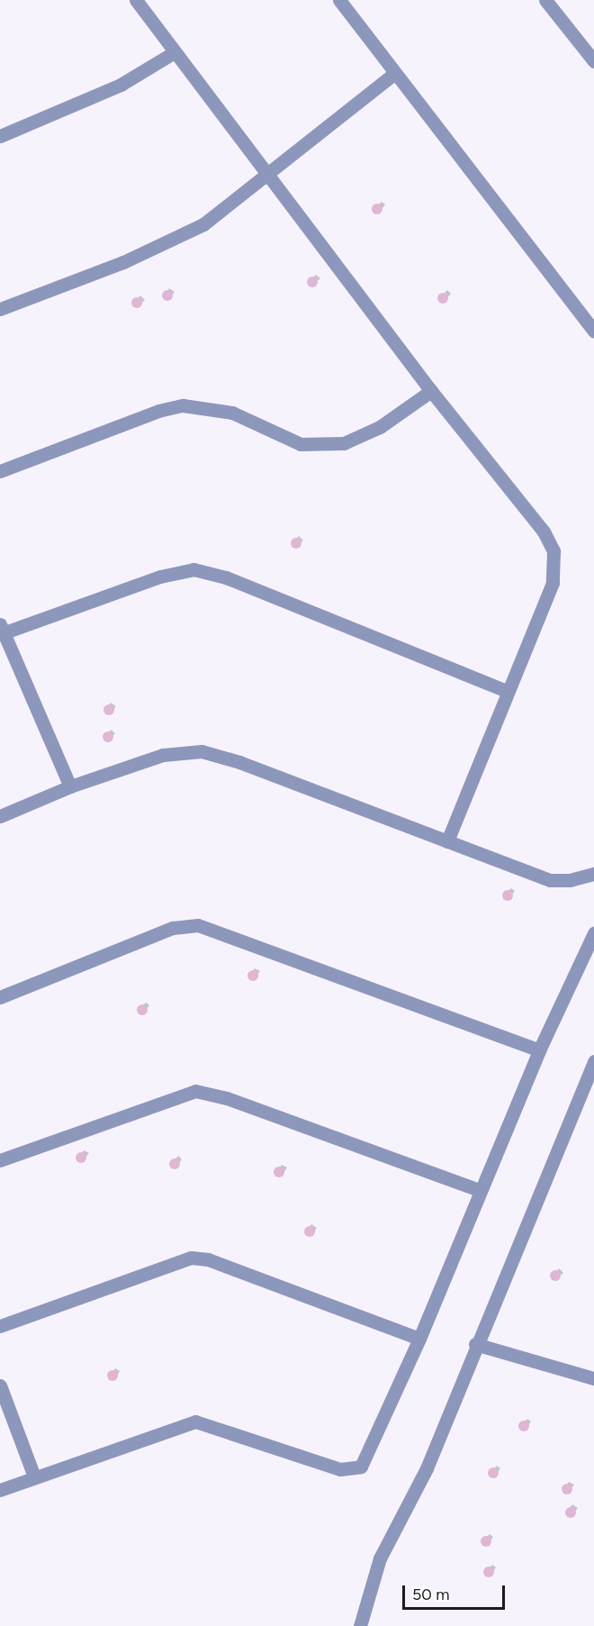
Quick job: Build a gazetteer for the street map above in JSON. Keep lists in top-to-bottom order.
{
  "scale_bar": "50 m"
}
